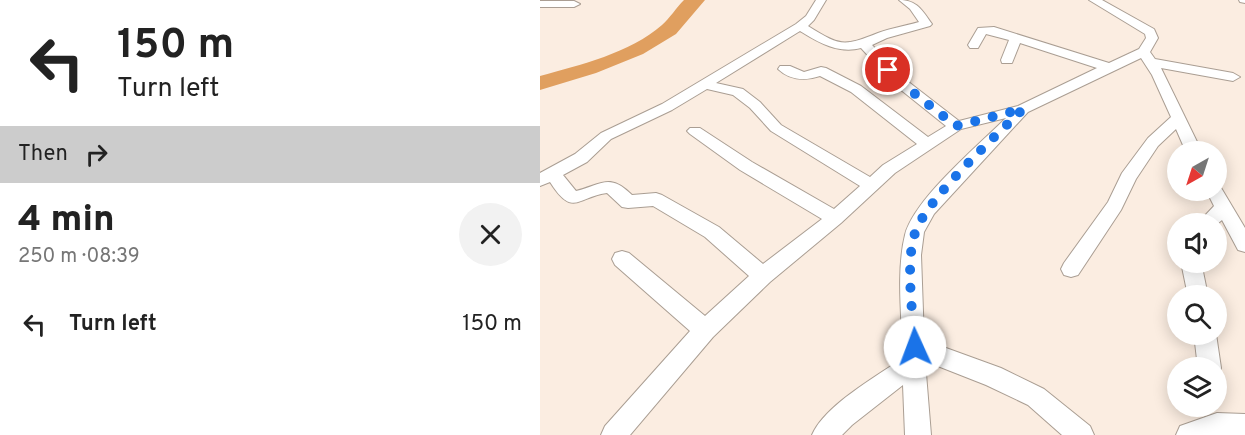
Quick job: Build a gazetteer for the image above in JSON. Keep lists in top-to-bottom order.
{
  "north": "bottom left",
  "page": {
    "turn": ["150 m", "Turn left"],
    "then": "Then",
    "heading": ["4 min", "250 m · 08:39"],
    "list": [
      {
        "name": "Turn left",
        "value": "150 m"
      }
    ]
  }
}
